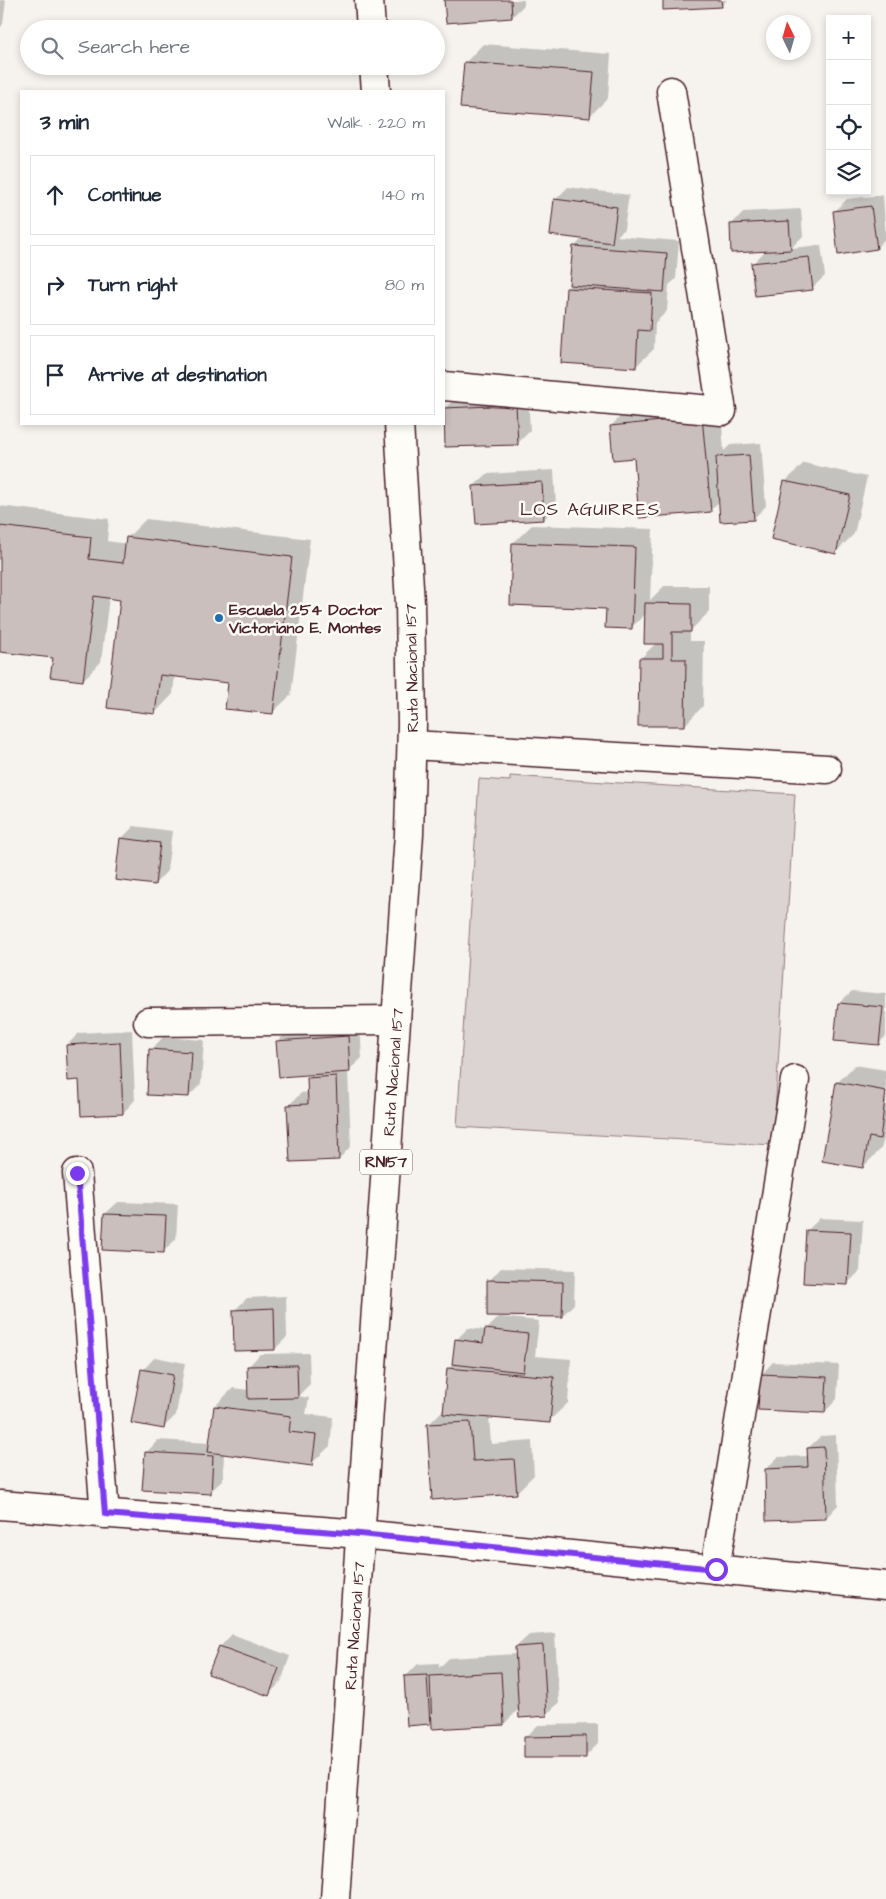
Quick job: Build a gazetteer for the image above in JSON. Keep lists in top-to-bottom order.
{
  "streets": {
    "main road": ["Ruta Nacional 157", "RN157"]
  },
  "districts": ["LOS AGUIRRES"],
  "places": ["Escuela 254 Doctor Victoriano E. Montes"],
  "north": "top",
  "page": {
    "map_buttons": ["+", "−"],
    "search": "Search here",
    "heading": ["3 min", "Walk · 220 m"],
    "list": [
      ["Continue", "140 m"],
      ["Turn right", "80 m"],
      "Arrive at destination"
    ]
  }
}
